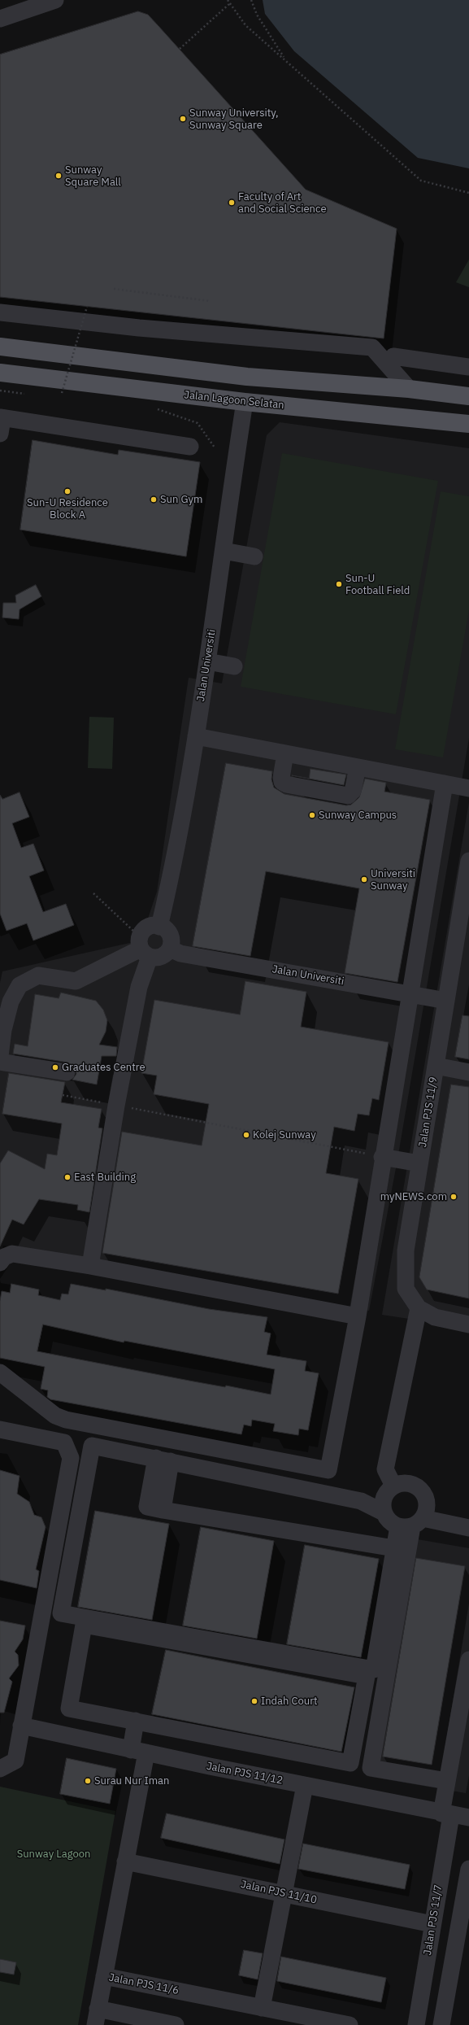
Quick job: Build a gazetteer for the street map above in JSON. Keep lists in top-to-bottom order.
{
  "streets": {
    "main road": ["Jalan Lagoon Selatan"],
    "street": [
      "Jalan Universiti",
      "Jalan PJS 11/9",
      "Jalan PJS 11/12",
      "Jalan PJS 11/10",
      "Jalan PJS 11/7",
      "Jalan PJS 11/6"
    ]
  },
  "crossings": [
    ["Jalan Lagoon Selatan", "Jalan Universiti"],
    ["Jalan Universiti", "Jalan PJS 11/9"],
    ["Jalan PJS 11/12", "Jalan PJS 11/7"],
    ["Jalan PJS 11/12", "Jalan PJS 11/6"],
    ["Jalan PJS 11/10", "Jalan PJS 11/7"],
    ["Jalan PJS 11/10", "Jalan PJS 11/6"]
  ],
  "parks": ["Sunway Lagoon"],
  "places": [
    "Sunway University, Sunway Square",
    "Sunway Square Mall",
    "Faculty of Art and Social Science",
    "Sun-U Residence Block A",
    "Sun Gym",
    "Sun-U Football Field",
    "Sunway Campus",
    "Universiti Sunway",
    "Graduates Centre",
    "Kolej Sunway",
    "East Building",
    "myNEWS.com",
    "Indah Court",
    "Surau Nur Iman"
  ]
}
